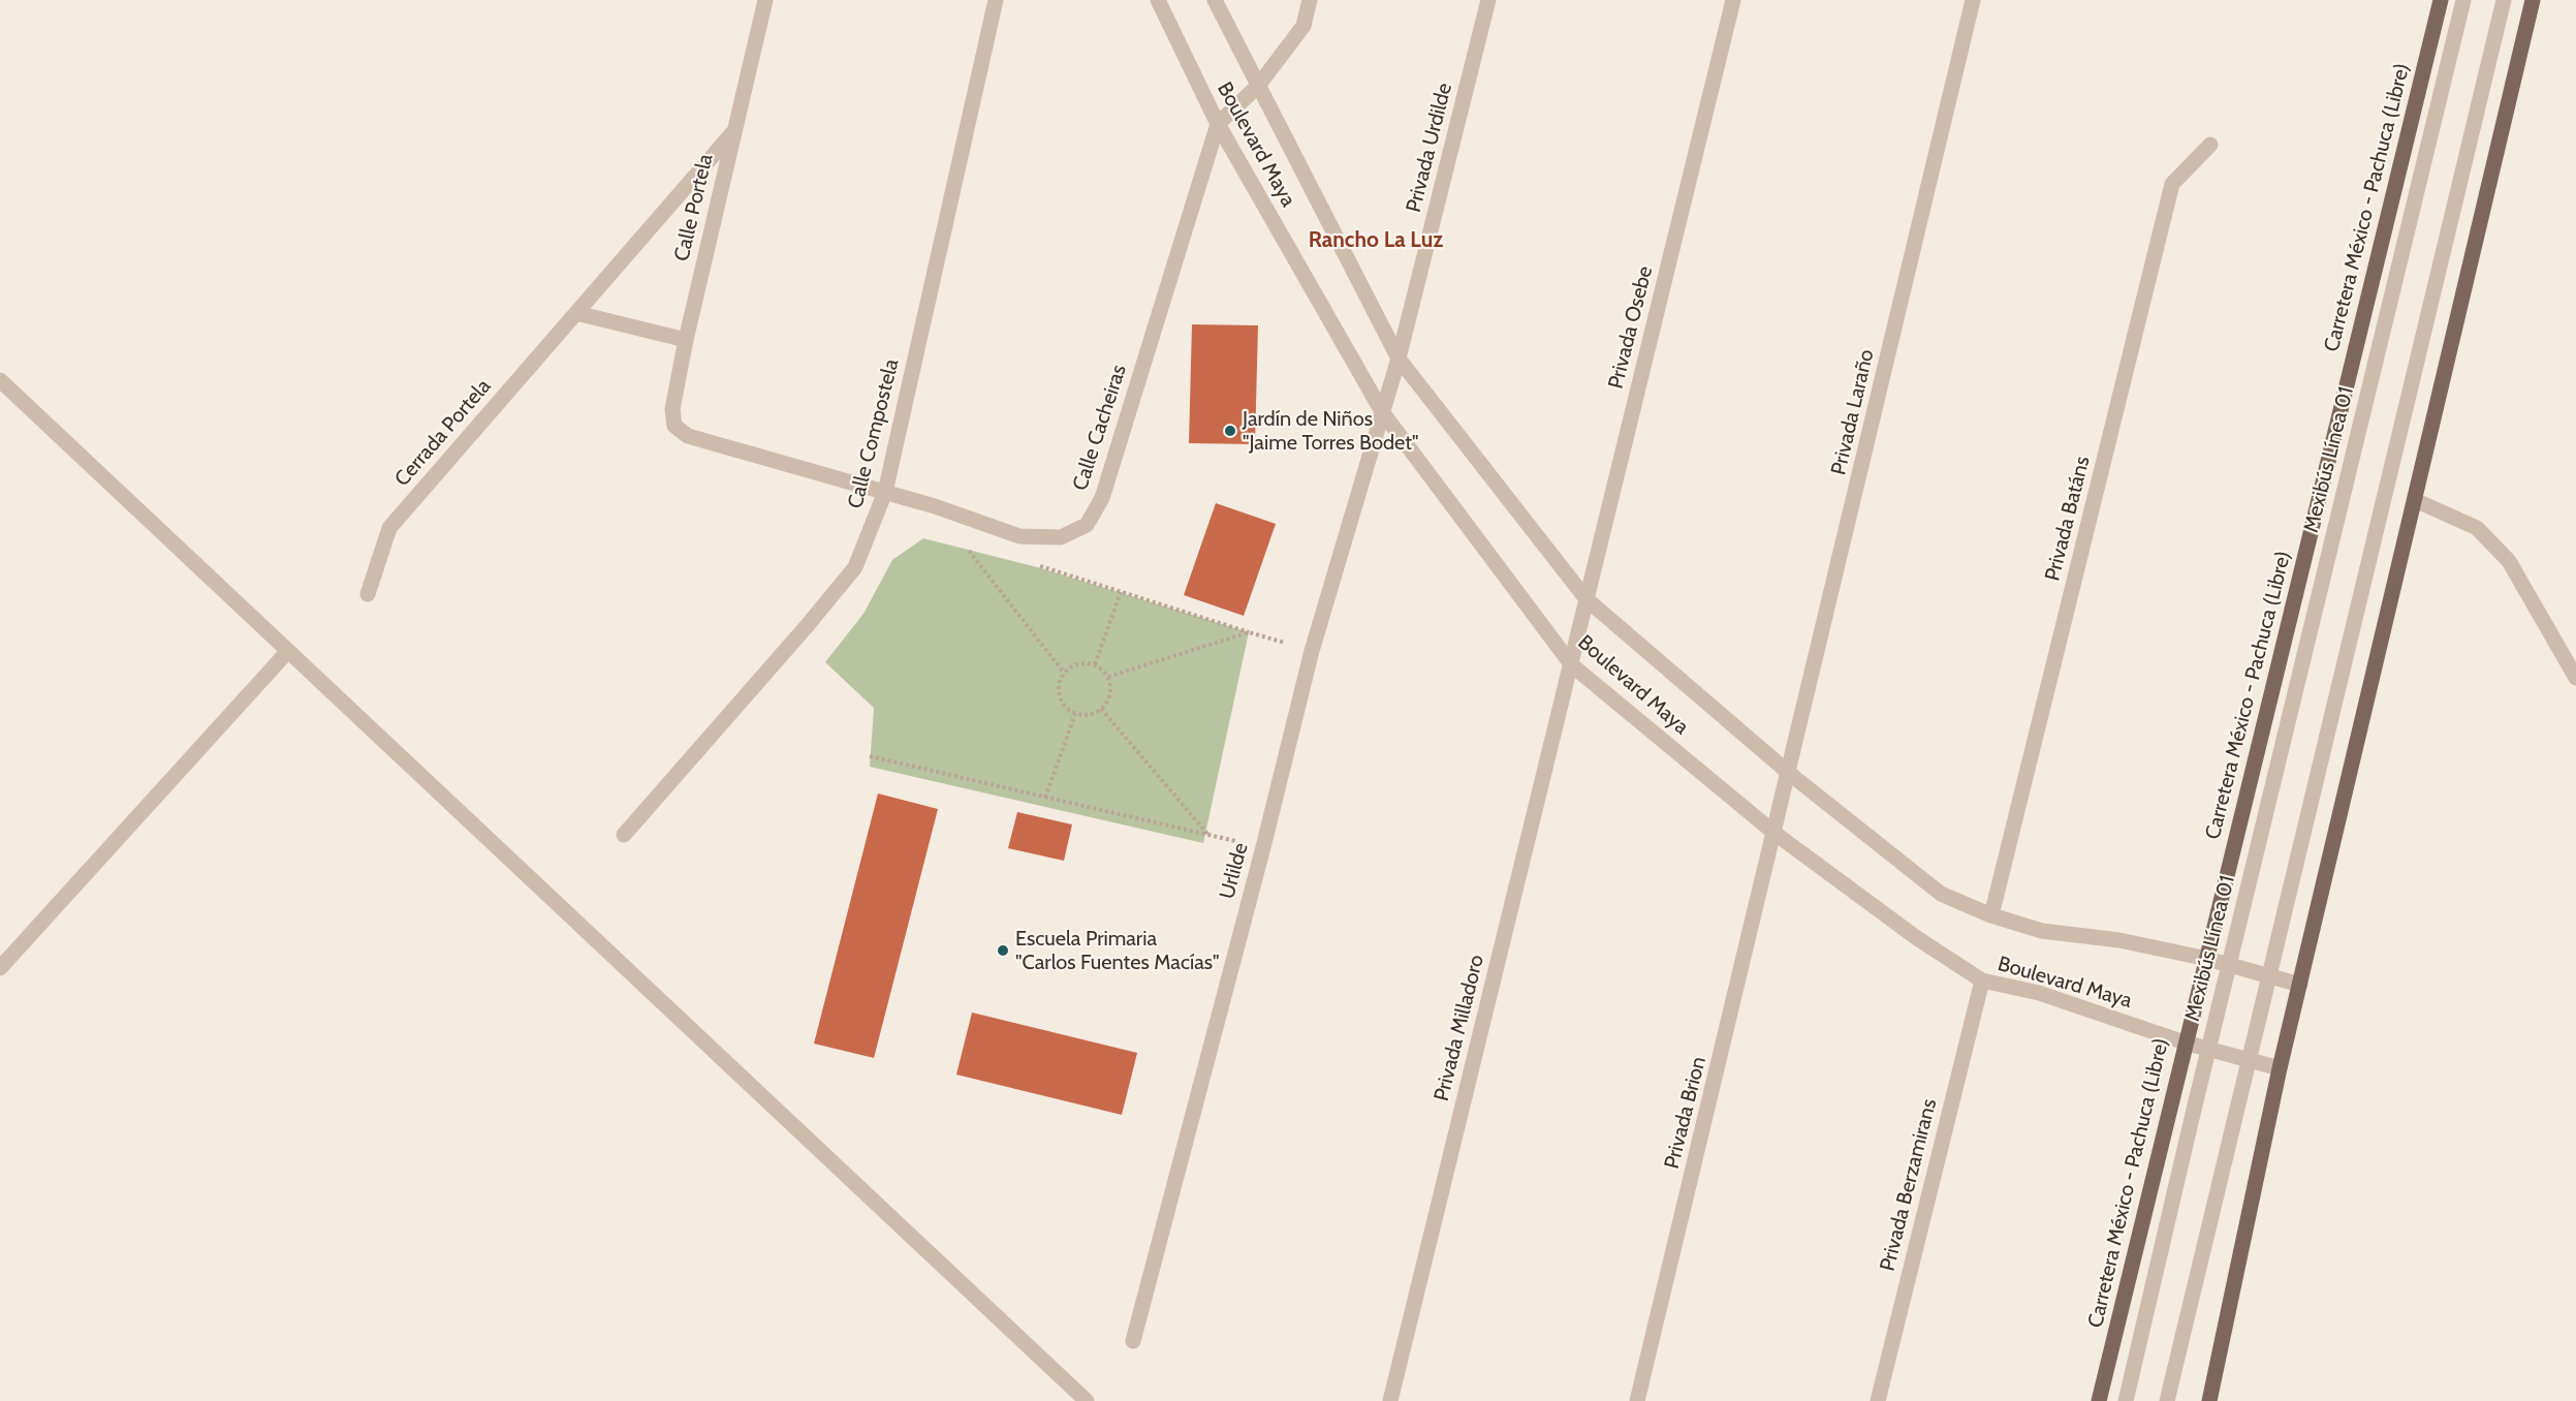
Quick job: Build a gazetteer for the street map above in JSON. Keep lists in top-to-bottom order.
{
  "streets": {
    "main road": ["Carretera México - Pachuca (Libre)"],
    "street": [
      "Boulevard Maya",
      "Privada Urdilde",
      "Calle Portela",
      "Privada Osebe",
      "Privada Laraño",
      "Calle Cacheiras",
      "Cerrada Portela",
      "Calle Compostela",
      "Mexibús Línea 01",
      "Privada Batáns",
      "Urlilde",
      "Privada Milladoro",
      "Privada Brion",
      "Privada Berzamirans"
    ]
  },
  "crossings": [
    ["Boulevard Maya", "Privada Urdilde"],
    ["Boulevard Maya", "Carretera México - Pachuca (Libre)"],
    ["Boulevard Maya", "Privada Osebe"],
    ["Boulevard Maya", "Privada Laraño"],
    ["Boulevard Maya", "Calle Cacheiras"],
    ["Boulevard Maya", "Mexibús Línea 01"],
    ["Boulevard Maya", "Privada Batáns"],
    ["Boulevard Maya", "Urlilde"],
    ["Boulevard Maya", "Privada Milladoro"],
    ["Boulevard Maya", "Privada Brion"],
    ["Boulevard Maya", "Privada Berzamirans"],
    ["Privada Urdilde", "Urlilde"],
    ["Calle Portela", "Calle Cacheiras"],
    ["Calle Portela", "Cerrada Portela"],
    ["Privada Osebe", "Privada Milladoro"],
    ["Privada Laraño", "Privada Brion"],
    ["Calle Cacheiras", "Calle Compostela"]
  ],
  "districts": ["Rancho La Luz"],
  "places": ["Jardín de Niños \"Jaime Torres Bodet\"", "Escuela Primaria \"Carlos Fuentes Macías\""]
}
